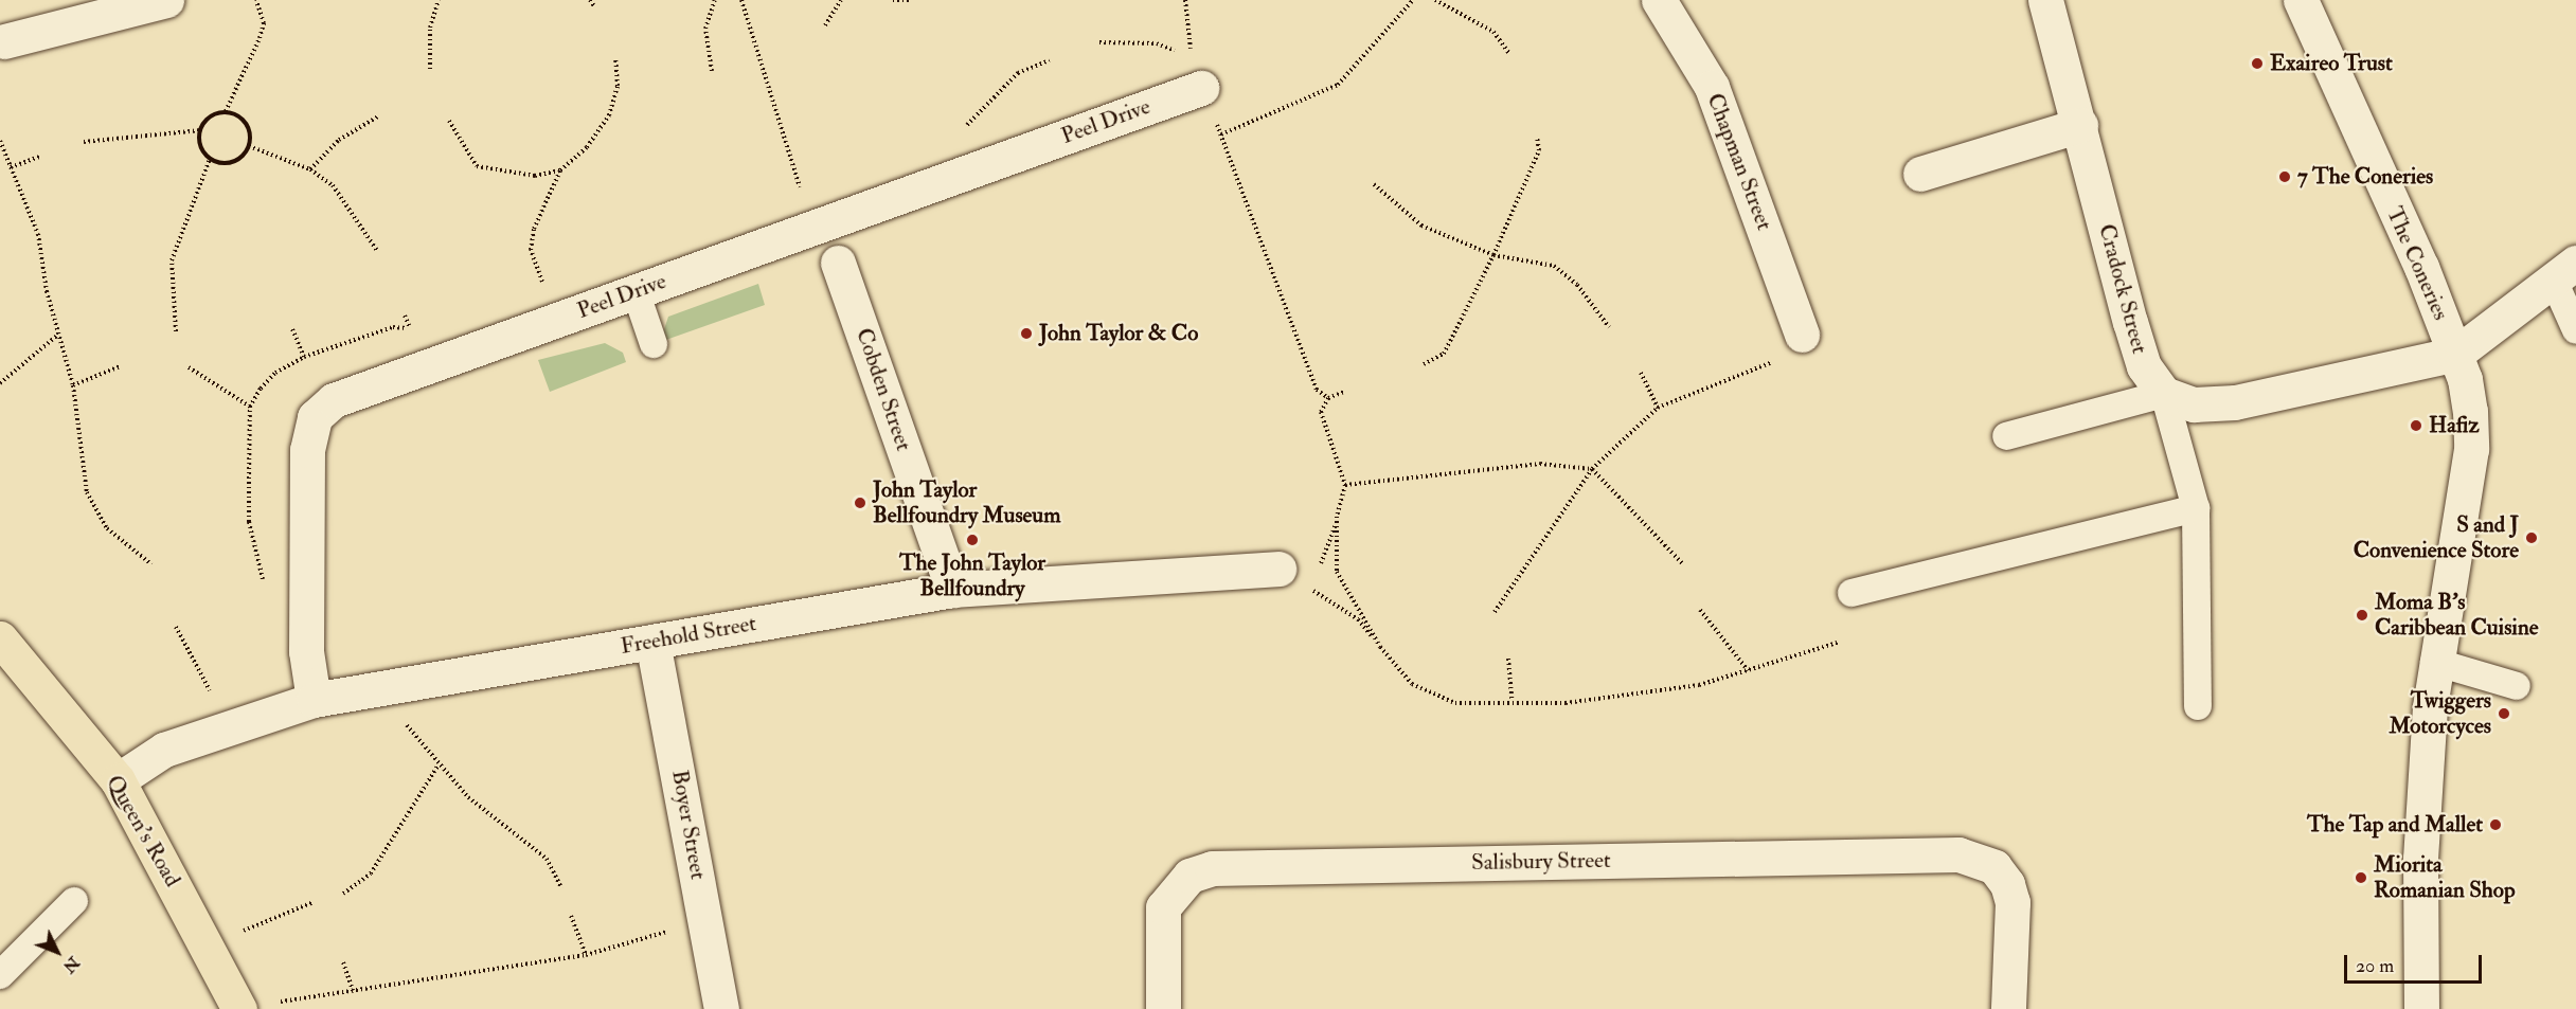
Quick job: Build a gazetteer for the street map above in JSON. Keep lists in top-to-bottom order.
{
  "streets": {
    "main road": ["Queen's Road"],
    "street": [
      "Peel Drive",
      "Chapman Street",
      "The Coneries",
      "Cradock Street",
      "Cobden Street",
      "Freehold Street",
      "Boyer Street",
      "Salisbury Street"
    ]
  },
  "crossings": [
    ["Peel Drive", "Freehold Street"],
    ["Cobden Street", "Freehold Street"],
    ["Freehold Street", "Boyer Street"],
    ["Freehold Street", "Queen's Road"]
  ],
  "places": [
    "Exaireo Trust",
    "7 The Coneries",
    "John Taylor & Co",
    "Hafiz",
    "John Taylor Bellfoundry Museum",
    "S and J Convenience Store",
    "The John Taylor Bellfoundry",
    "Moma B's Caribbean Cuisine",
    "Twiggers Motorcyces",
    "The Tap and Mallet",
    "Miorita Romanian Shop"
  ],
  "scale_bar": "20 m",
  "north": "bottom right"
}
